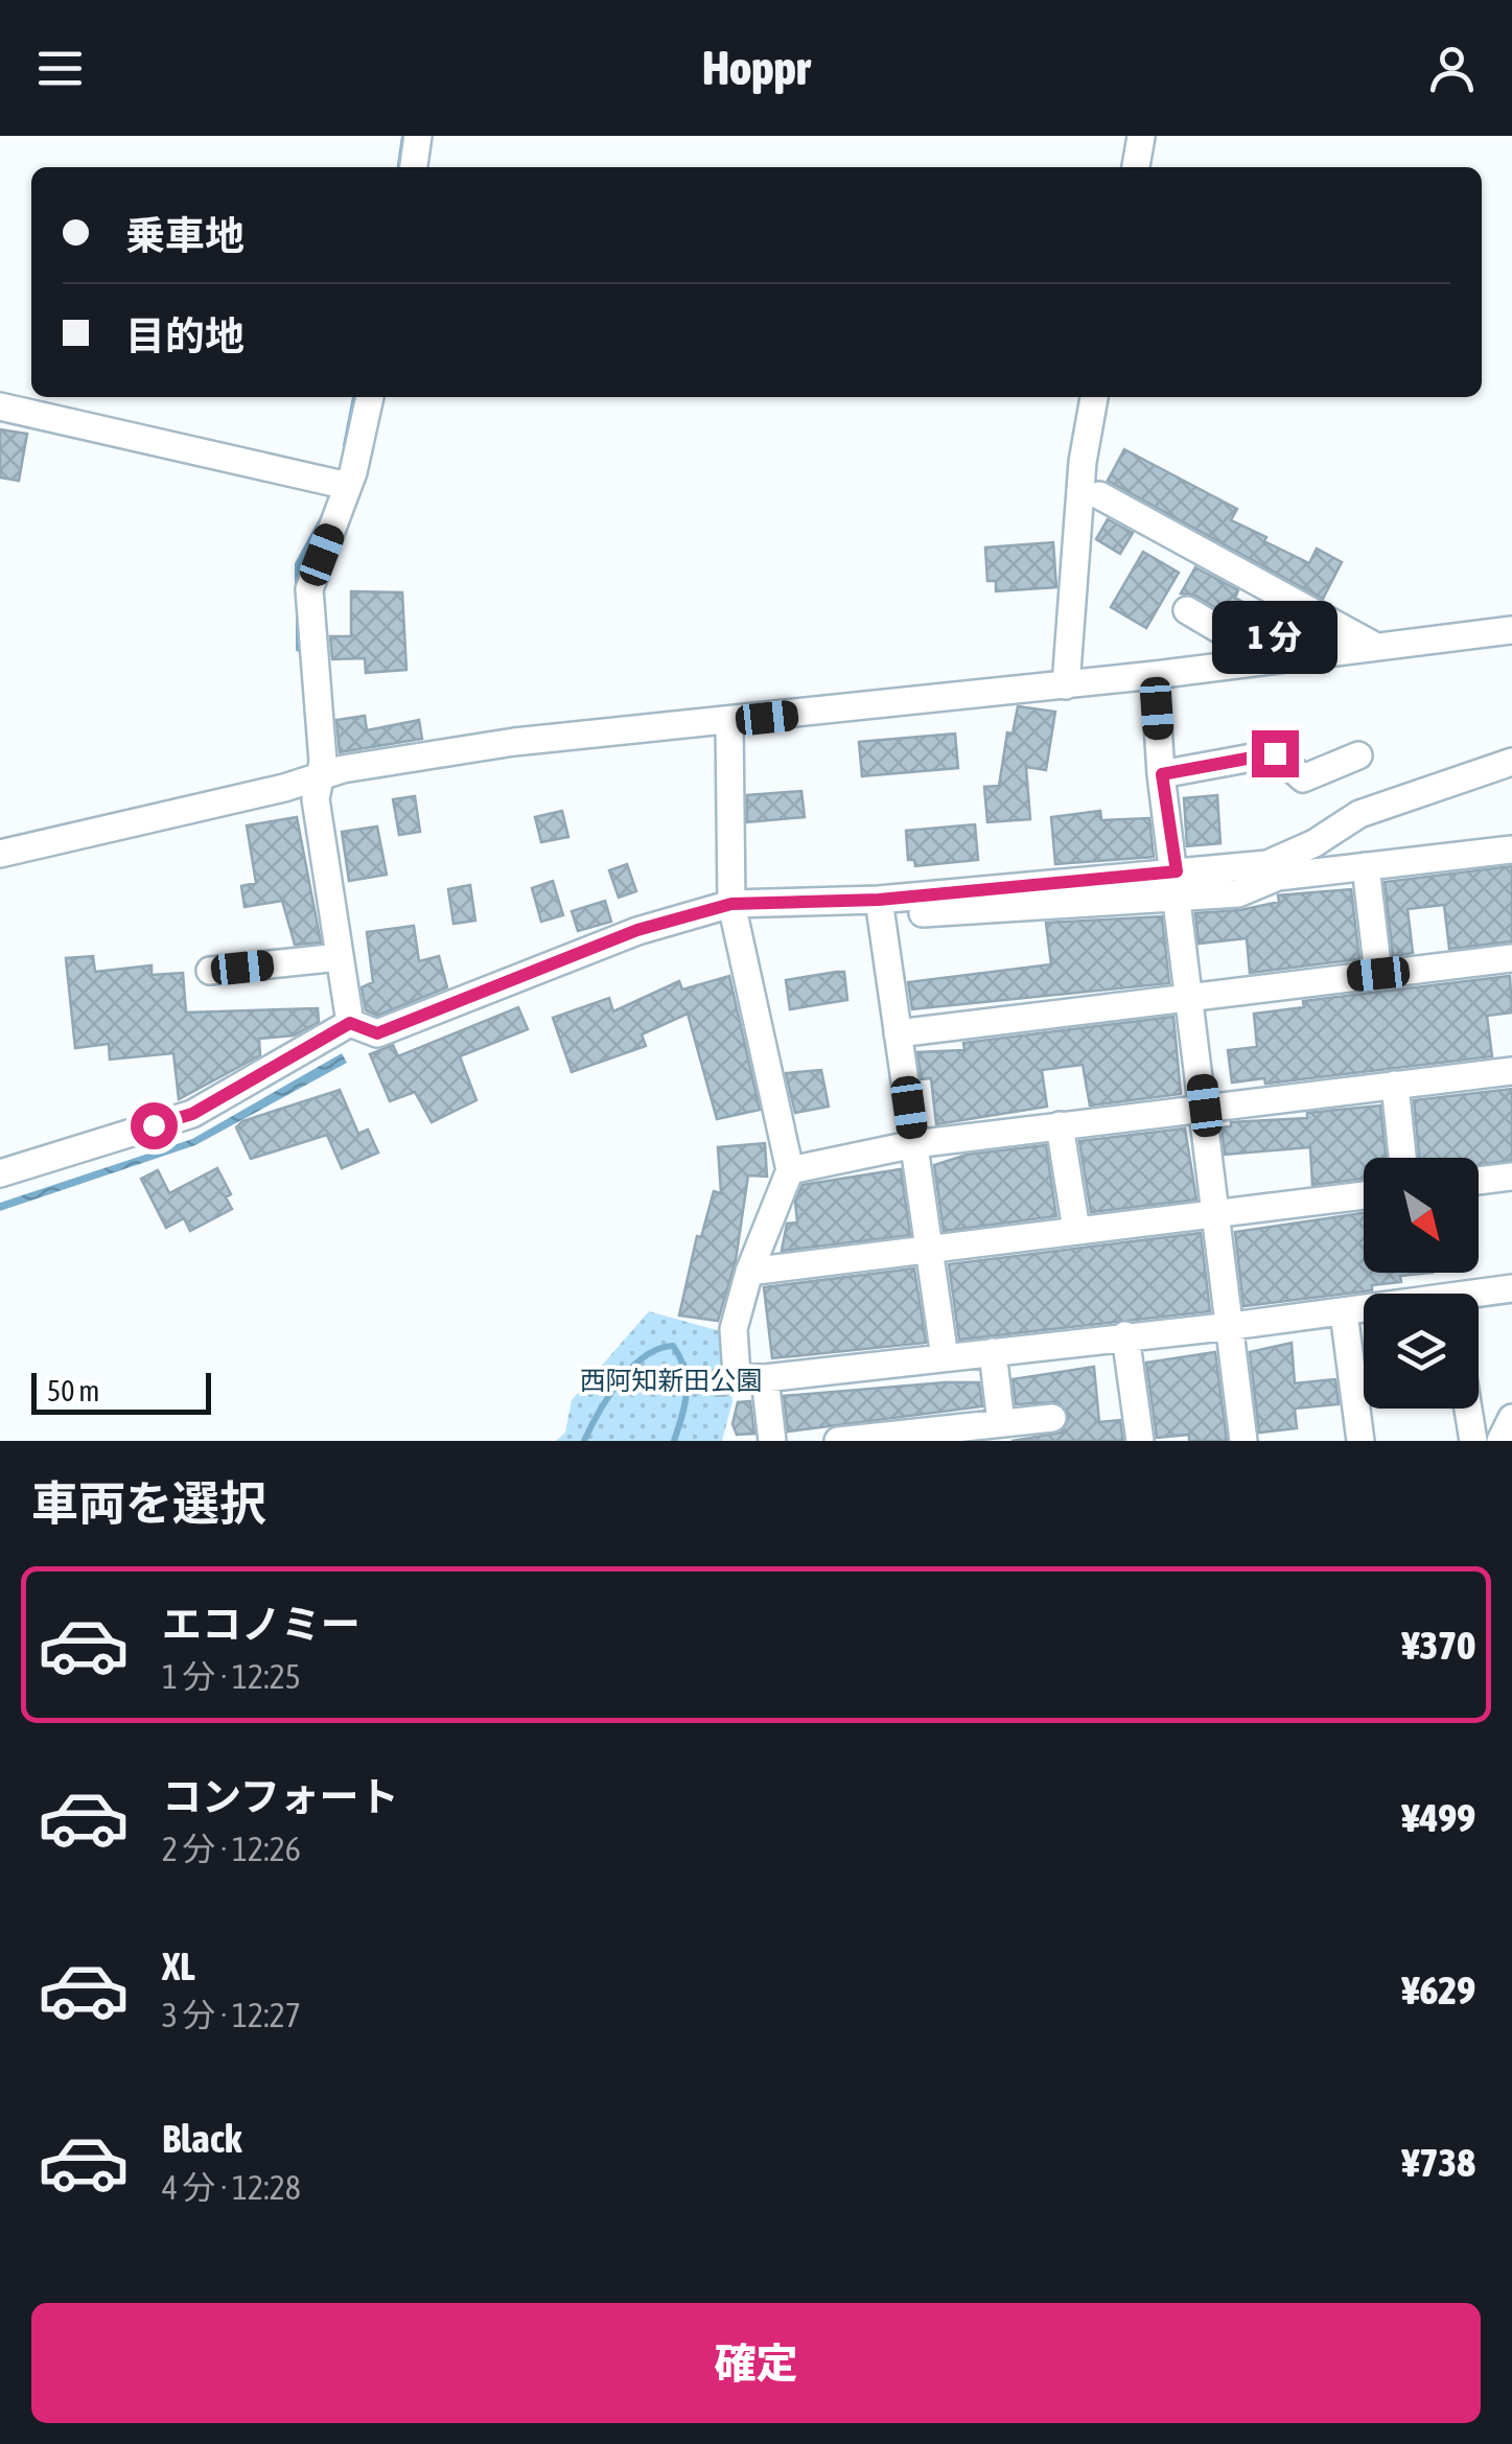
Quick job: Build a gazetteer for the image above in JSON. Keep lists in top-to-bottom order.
{
  "parks": ["西阿知新田公園"],
  "scale_bar": "50 m",
  "north": "bottom right",
  "page": {
    "header": "Hoppr",
    "banner": ["乗車地", "目的地"],
    "bubble": "1 分",
    "scale": "50 m",
    "heading": "車両を選択",
    "list": [
      {
        "name": "エコノミー",
        "note": "1 分 · 12:25",
        "value": "¥370"
      },
      {
        "name": "コンフォート",
        "note": "2 分 · 12:26",
        "value": "¥499"
      },
      {
        "name": "XL",
        "note": "3 分 · 12:27",
        "value": "¥629"
      },
      {
        "name": "Black",
        "note": "4 分 · 12:28",
        "value": "¥738"
      }
    ],
    "buttons": "確定"
  }
}
